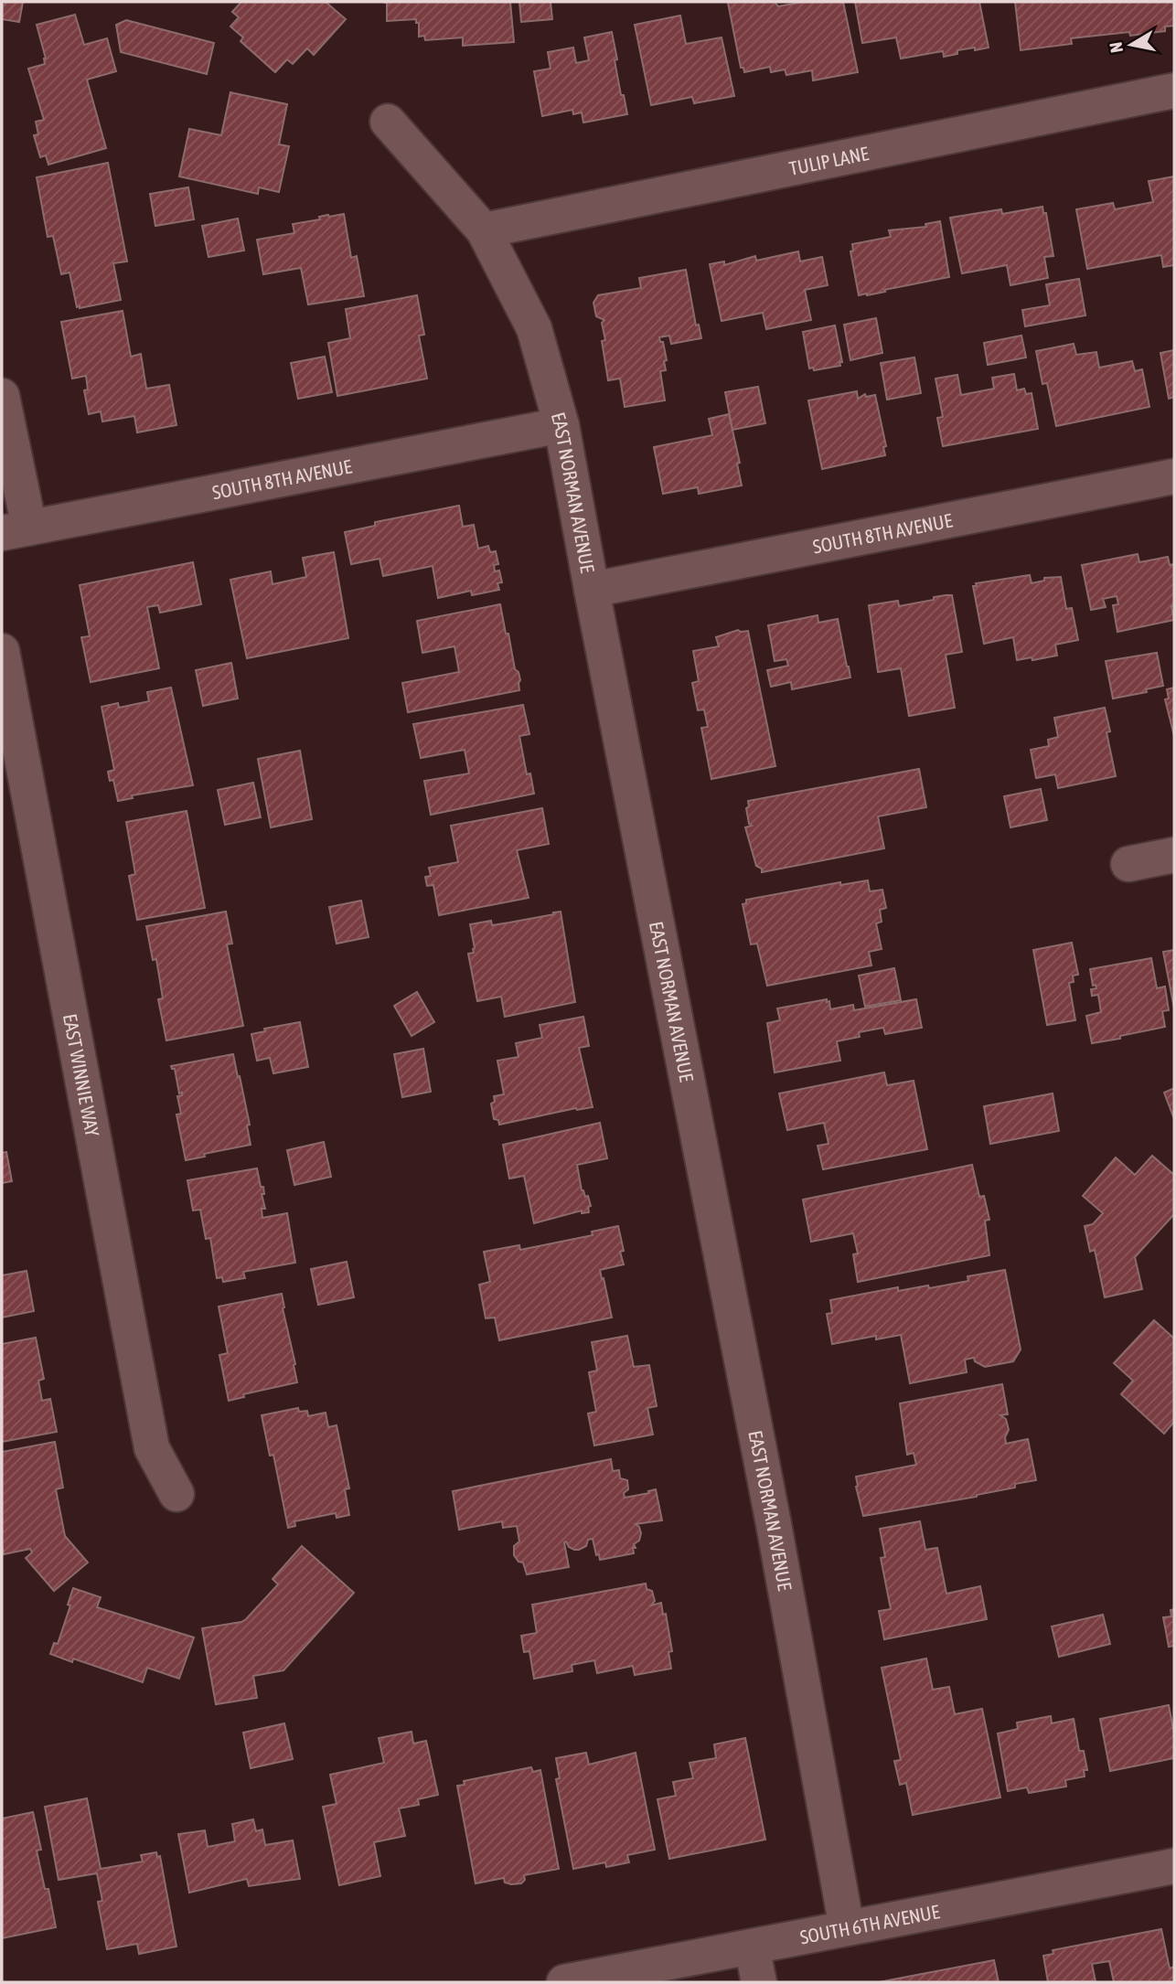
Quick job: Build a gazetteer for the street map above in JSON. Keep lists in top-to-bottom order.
{
  "streets": {
    "street": [
      "TULIP LANE",
      "SOUTH 8TH AVENUE",
      "EAST NORMAN AVENUE",
      "EAST WINNIE WAY",
      "SOUTH 6TH AVENUE"
    ]
  },
  "crossings": [
    ["TULIP LANE", "EAST NORMAN AVENUE"],
    ["SOUTH 8TH AVENUE", "EAST NORMAN AVENUE"],
    ["EAST NORMAN AVENUE", "SOUTH 6TH AVENUE"]
  ],
  "north": "left"
}
